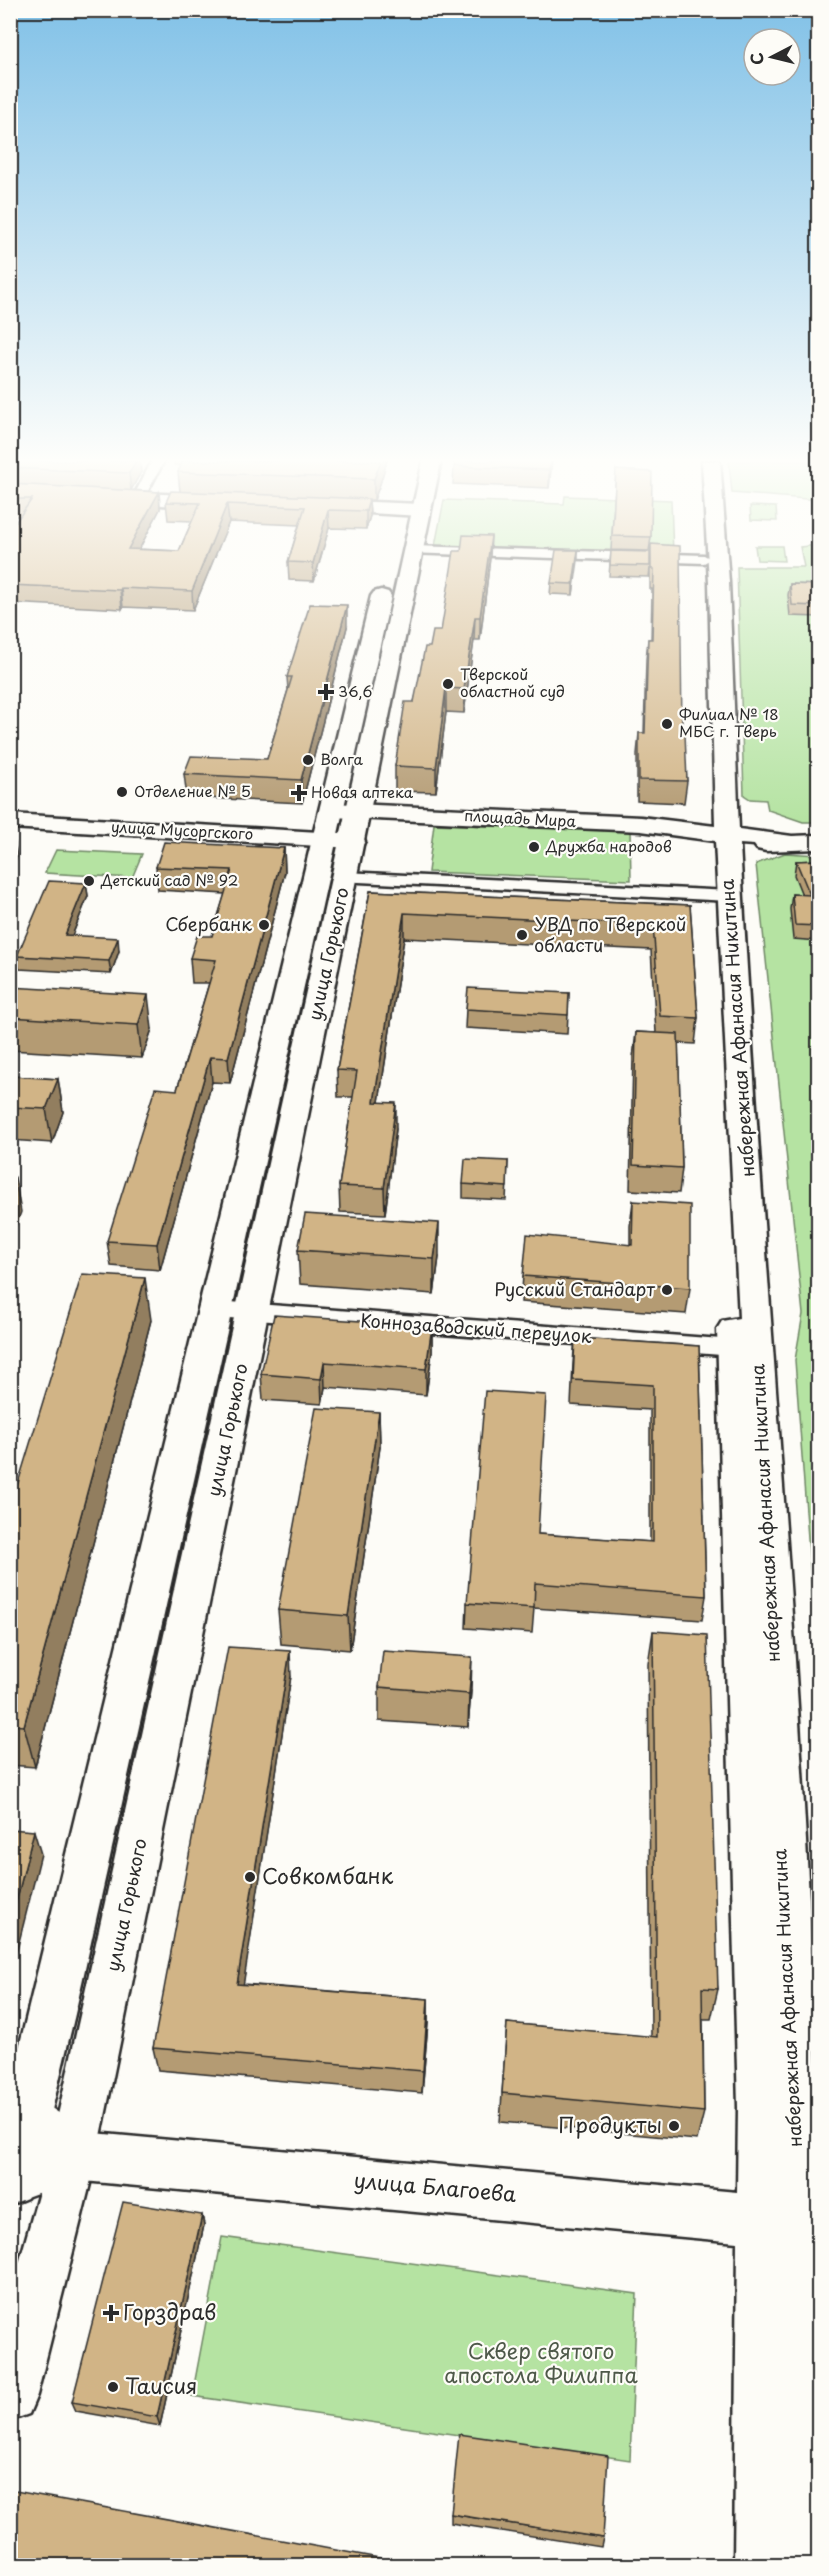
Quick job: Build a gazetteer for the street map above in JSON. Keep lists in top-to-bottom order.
{
  "streets": {
    "main road": [
      "площадь Мира",
      "улица Мусоргского",
      "улица Горького",
      "набережная Афанасия Никитина",
      "улица Благоева"
    ],
    "street": ["Коннозаводский переулок"]
  },
  "crossings": [
    ["площадь Мира", "улица Мусоргского"],
    ["площадь Мира", "улица Горького"],
    ["площадь Мира", "набережная Афанасия Никитина"],
    ["улица Мусоргского", "улица Горького"],
    ["улица Горького", "Коннозаводский переулок"],
    ["улица Горького", "улица Благоева"],
    ["набережная Афанасия Никитина", "Коннозаводский переулок"],
    ["набережная Афанасия Никитина", "улица Благоева"]
  ],
  "parks": ["Сквер святого апостола Филиппа"],
  "places": {
    "other": [
      "Тверской областной суд",
      "Филиал № 18 МБС г. Тверь",
      "Волга",
      "Отделение № 5",
      "Дружба народов",
      "Детский сад № 92",
      "Сбербанк",
      "УВД по Тверской области",
      "Русский Стандарт",
      "Совкомбанк",
      "Продукты",
      "Таисия"
    ],
    "health": ["36,6", "Новая аптека", "Горздрав"]
  },
  "north": "left"
}
